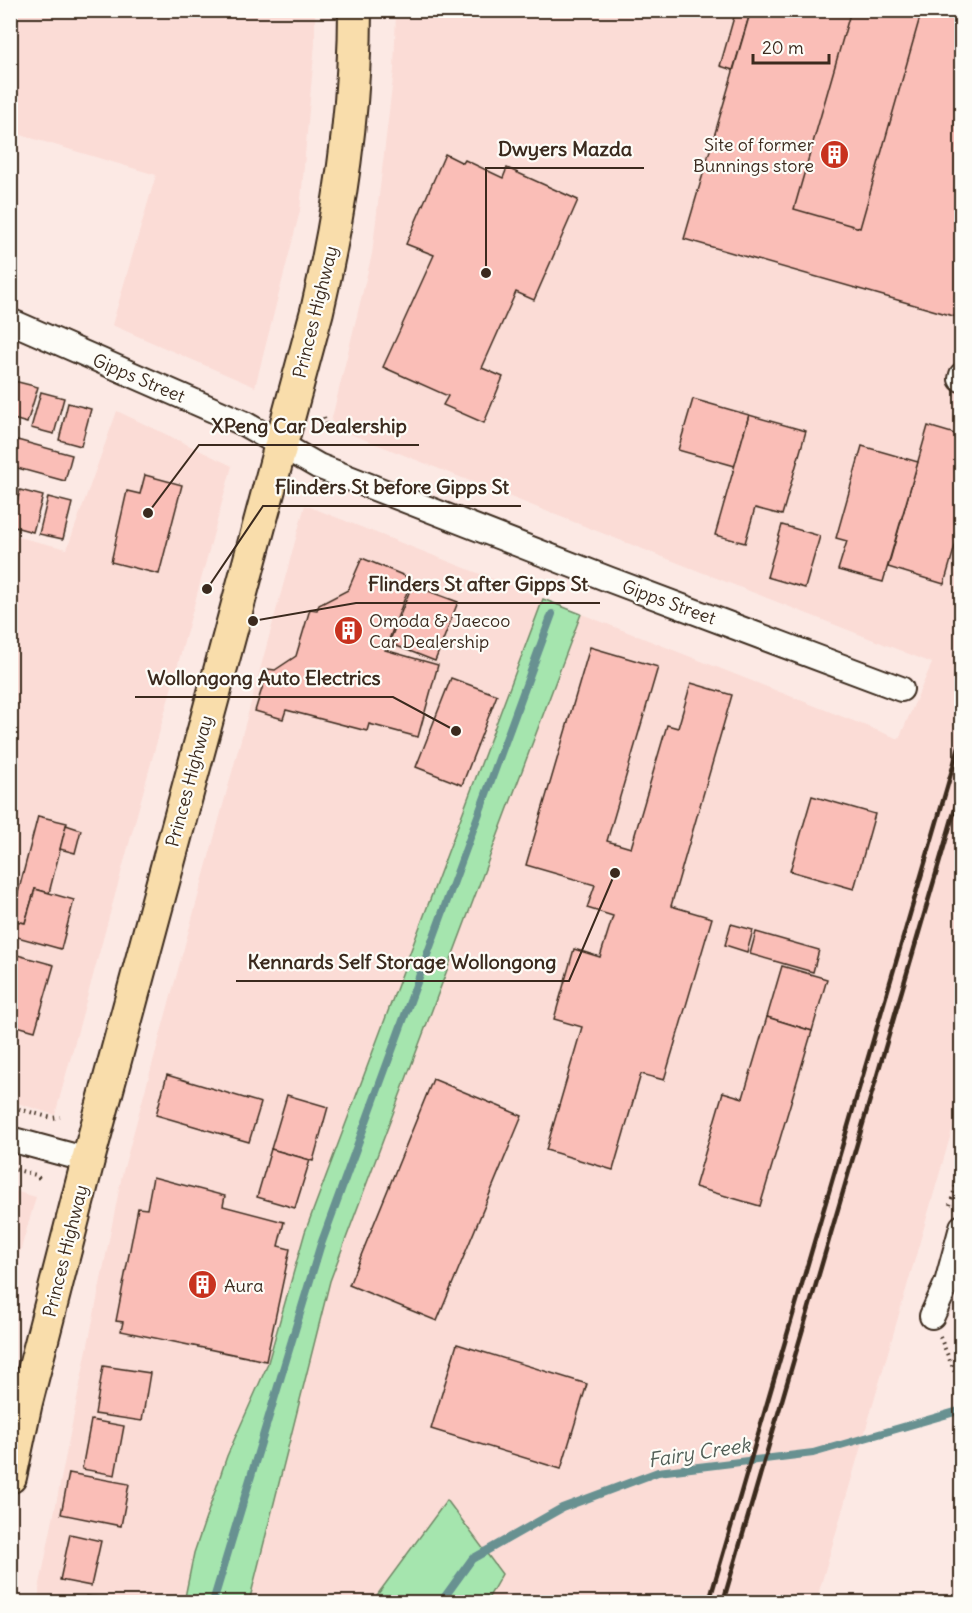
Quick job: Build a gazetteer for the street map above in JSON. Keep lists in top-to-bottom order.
{
  "streets": {
    "main road": ["Princes Highway"],
    "street": ["Gipps Street"]
  },
  "crossings": [
    ["Princes Highway", "Gipps Street"]
  ],
  "water": ["Fairy Creek"],
  "places": {
    "building": ["Site of former Bunnings store", "Omoda & Jaecoo Car Dealership", "Aura"],
    "other": [
      "Dwyers Mazda",
      "XPeng Car Dealership",
      "Flinders St before Gipps St",
      "Flinders St after Gipps St",
      "Wollongong Auto Electrics",
      "Kennards Self Storage Wollongong"
    ]
  },
  "scale_bar": "20 m"
}
